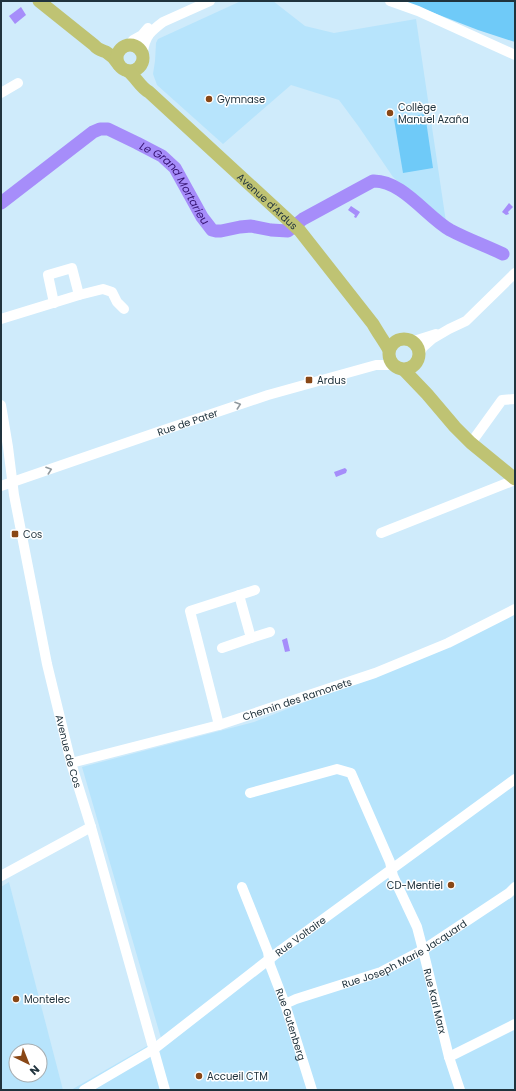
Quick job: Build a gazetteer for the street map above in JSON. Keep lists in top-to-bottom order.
{
  "streets": {
    "main road": ["Avenue d'Ardus"],
    "street": [
      "Rue de Pater",
      "Chemin des Ramonets",
      "Avenue de Cos",
      "Rue Voltaire",
      "Rue Joseph Marie Jacquard",
      "Rue Karl Marx",
      "Rue Gutenberg"
    ]
  },
  "crossings": [
    ["Avenue d'Ardus", "Rue de Pater"],
    ["Rue de Pater", "Avenue de Cos"],
    ["Chemin des Ramonets", "Avenue de Cos"],
    ["Avenue de Cos", "Rue Voltaire"],
    ["Rue Voltaire", "Rue Karl Marx"],
    ["Rue Voltaire", "Rue Gutenberg"],
    ["Rue Joseph Marie Jacquard", "Rue Karl Marx"],
    ["Rue Joseph Marie Jacquard", "Rue Gutenberg"]
  ],
  "one_way": ["Rue de Pater"],
  "water": ["Le Grand Mortarieu"],
  "places": {
    "other": [
      "Gymnase",
      "Collège Manuel Azaña",
      "CD-Mentiel",
      "Montelec",
      "Accueil CTM"
    ],
    "transit": ["Ardus", "Cos"]
  },
  "north": "bottom right"
}
